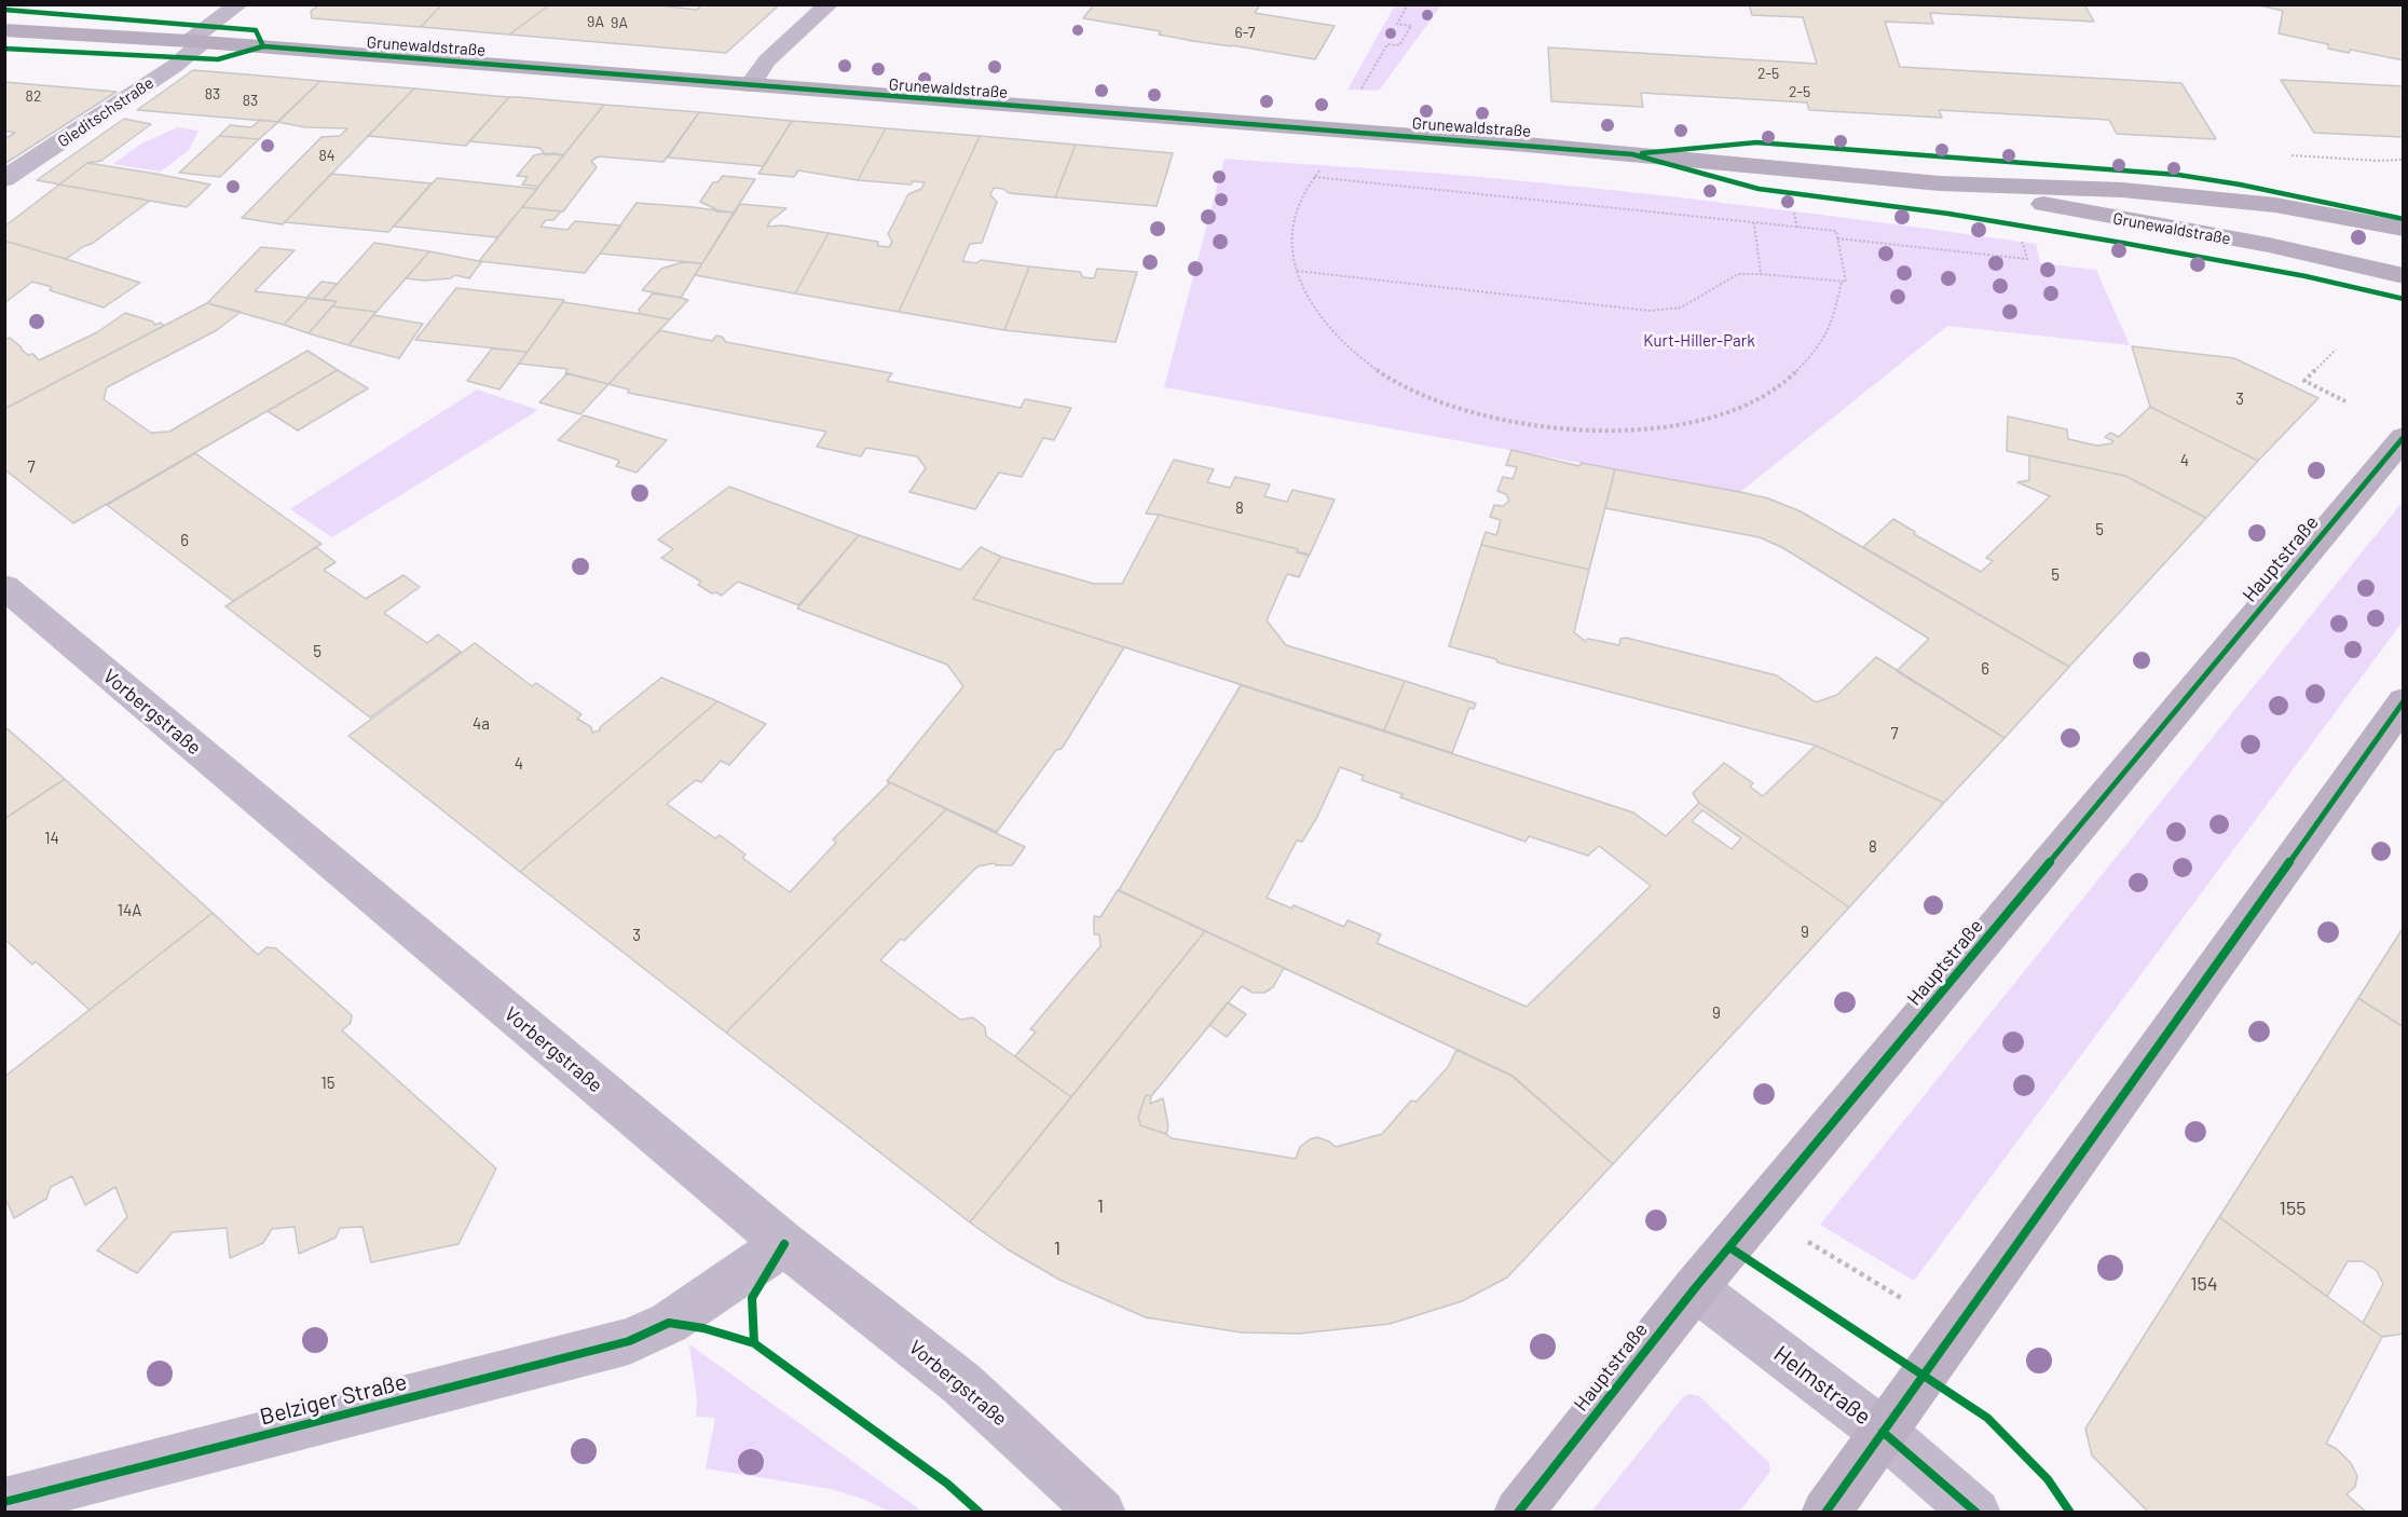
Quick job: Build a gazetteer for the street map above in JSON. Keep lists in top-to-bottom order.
{
  "streets": {
    "main road": ["Grunewaldstraße", "Hauptstraße"],
    "street": [
      "Gleditschstraße",
      "Vorbergstraße",
      "Helmstraße",
      "Belziger Straße"
    ]
  },
  "crossings": [
    ["Grunewaldstraße", "Gleditschstraße"],
    ["Hauptstraße", "Helmstraße"],
    ["Vorbergstraße", "Belziger Straße"]
  ],
  "parks": ["Kurt-Hiller-Park"],
  "house_numbers": [
    "9A",
    "9A",
    "6-7",
    "2-5",
    "2-5",
    "83",
    "82",
    "83",
    "84",
    "3",
    "4",
    "7",
    "8",
    "5",
    "6",
    "5",
    "5",
    "6",
    "4a",
    "7",
    "4",
    "14",
    "8",
    "14A",
    "9",
    "3",
    "9",
    "15",
    "1",
    "155",
    "1",
    "154"
  ]
}
